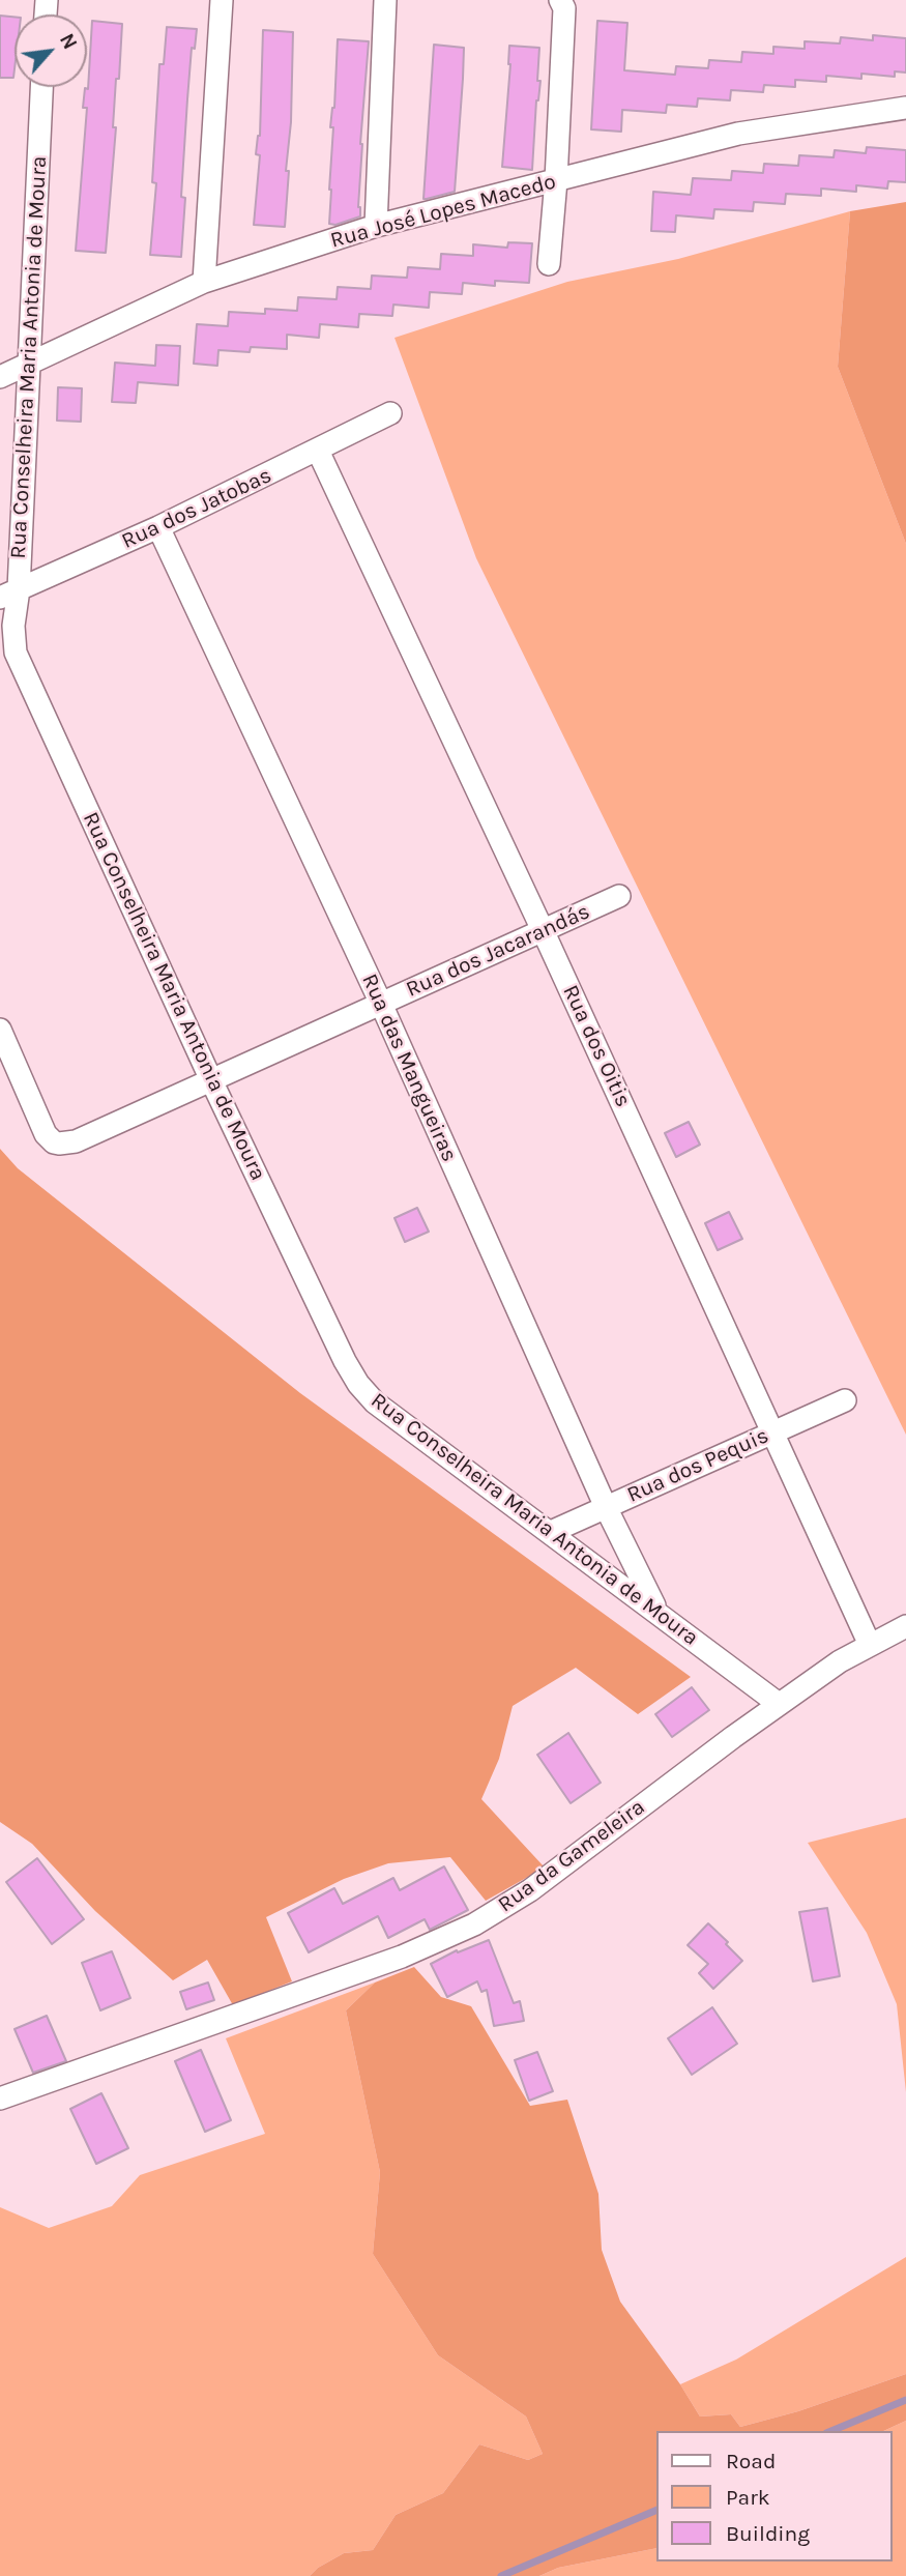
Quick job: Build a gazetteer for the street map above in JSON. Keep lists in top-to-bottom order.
{
  "streets": {
    "street": [
      "Rua José Lopes Macedo",
      "Rua Conselheira Maria Antonia de Moura",
      "Rua dos Jatobas",
      "Rua dos Jacarandás",
      "Rua dos Oitis",
      "Rua das Mangueiras",
      "Rua dos Pequis",
      "Rua da Gameleira"
    ]
  },
  "crossings": [
    ["Rua José Lopes Macedo", "Rua Conselheira Maria Antonia de Moura"],
    ["Rua Conselheira Maria Antonia de Moura", "Rua dos Jatobas"],
    ["Rua Conselheira Maria Antonia de Moura", "Rua dos Jacarandás"],
    ["Rua Conselheira Maria Antonia de Moura", "Rua das Mangueiras"],
    ["Rua Conselheira Maria Antonia de Moura", "Rua dos Pequis"],
    ["Rua Conselheira Maria Antonia de Moura", "Rua da Gameleira"],
    ["Rua dos Jatobas", "Rua dos Oitis"],
    ["Rua dos Jatobas", "Rua das Mangueiras"],
    ["Rua dos Jacarandás", "Rua dos Oitis"],
    ["Rua dos Jacarandás", "Rua das Mangueiras"],
    ["Rua dos Oitis", "Rua dos Pequis"],
    ["Rua dos Oitis", "Rua da Gameleira"],
    ["Rua das Mangueiras", "Rua dos Pequis"]
  ],
  "legend": ["Road", "Park", "Building"],
  "north": "top right"
}
